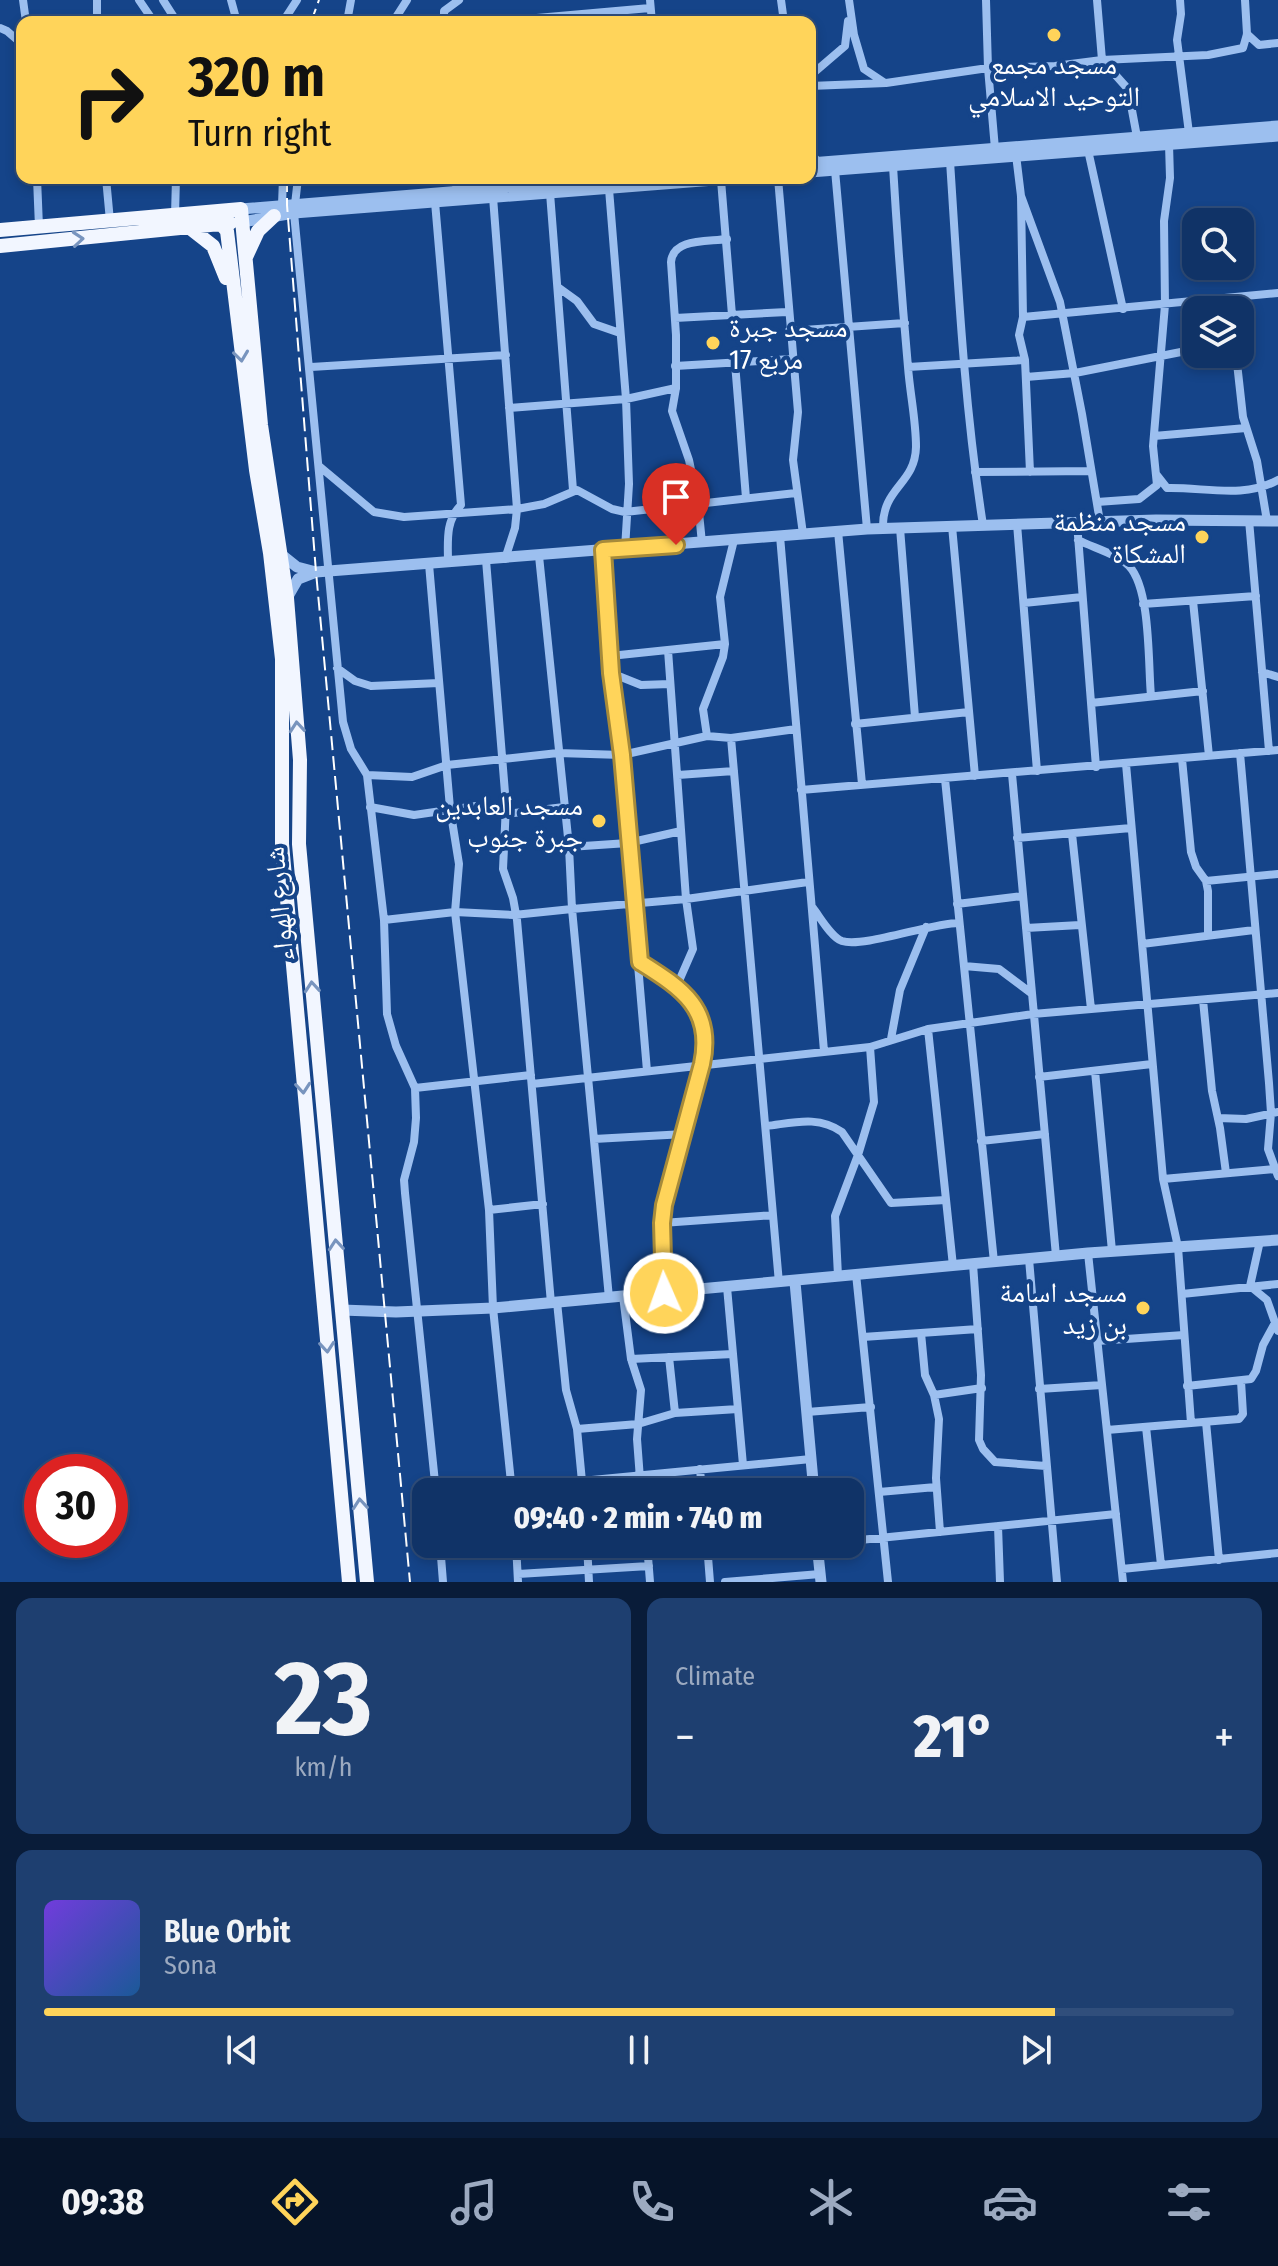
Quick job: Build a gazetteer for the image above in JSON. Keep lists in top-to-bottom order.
{
  "streets": {
    "highway": ["شارع الهواء"]
  },
  "places": [
    "مسجد مجمع التوحيد الاسلامي",
    "مسجد جبرة مربع 17",
    "مسجد منظمة المشكاة",
    "مسجد العابدين جبرة جنوب",
    "مسجد اسامة بن زيد"
  ],
  "page": {
    "turn": ["320 m", "Turn right"],
    "limit": "30",
    "trip": "09:40 · 2 min · 740 m",
    "tile": [
      ["23", "km/h"],
      "Climate"
    ],
    "heat": ["−", "21°", "+"],
    "song": ["Blue Orbit", "Sona"],
    "tabs": "09:38"
  }
}
